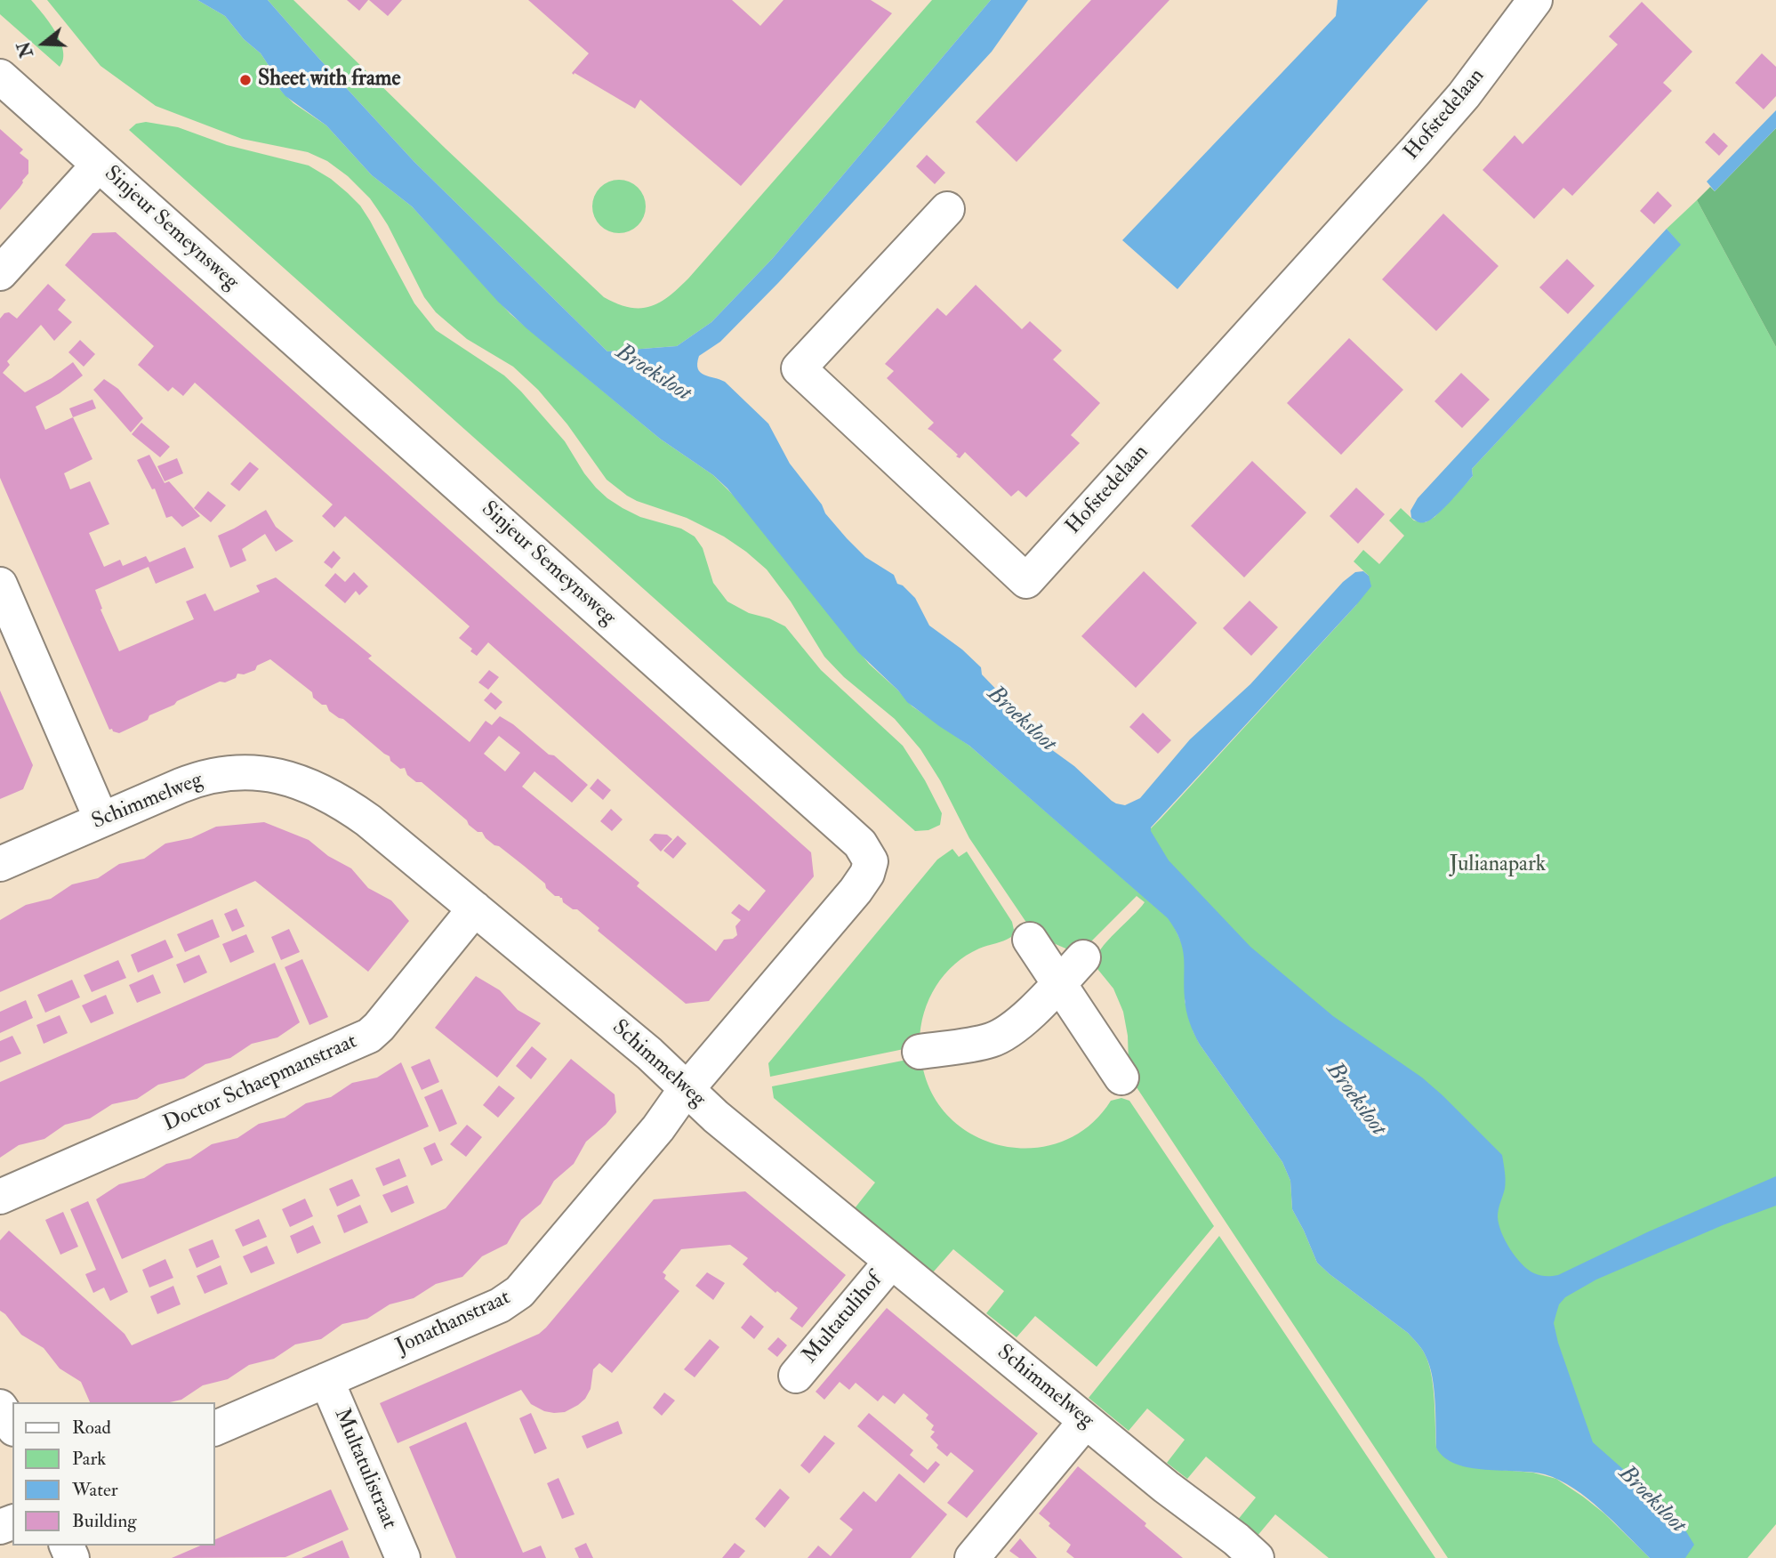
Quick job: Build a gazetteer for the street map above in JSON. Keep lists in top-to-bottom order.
{
  "streets": {
    "street": [
      "Hofstedelaan",
      "Sinjeur Semeynsweg",
      "Schimmelweg",
      "Doctor Schaepmanstraat",
      "Multatulihof",
      "Jonathanstraat",
      "Multatulistraat"
    ]
  },
  "crossings": [
    ["Sinjeur Semeynsweg", "Schimmelweg"],
    ["Sinjeur Semeynsweg", "Jonathanstraat"],
    ["Schimmelweg", "Doctor Schaepmanstraat"],
    ["Schimmelweg", "Multatulihof"],
    ["Schimmelweg", "Jonathanstraat"],
    ["Jonathanstraat", "Multatulistraat"]
  ],
  "water": ["Broeksloot"],
  "parks": ["Julianapark"],
  "places": ["Sheet with frame"],
  "legend": [
    "Road",
    "Park",
    "Water",
    "Building"
  ],
  "north": "left"
}
